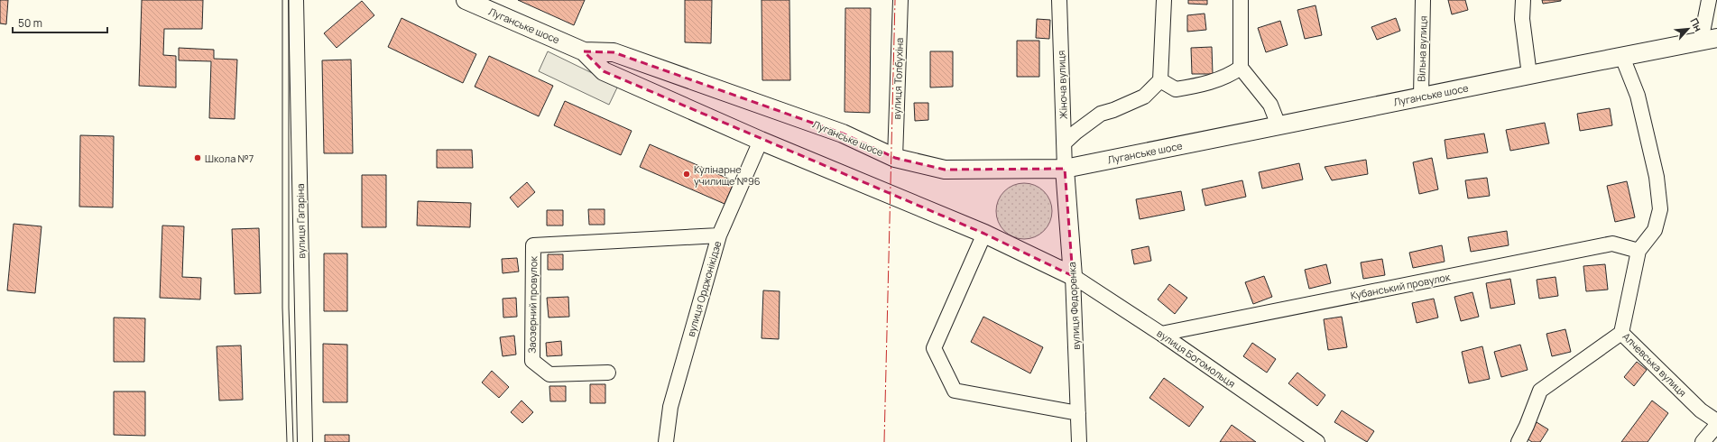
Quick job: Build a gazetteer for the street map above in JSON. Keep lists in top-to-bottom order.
{
  "streets": {
    "main road": ["Луганське шосе", "вулиця Федоренка"],
    "street": [
      "Вільна вулиця",
      "вулиця Толбухіна",
      "Жіноча вулиця",
      "вулиця Гагаріна",
      "Кубанський провулок",
      "вулиця Орджонікідзе",
      "Заозерний провулок",
      "вулиця Богомольця",
      "Алчевська вулиця"
    ]
  },
  "crossings": [
    ["Луганське шосе", "Вільна вулиця"],
    ["Луганське шосе", "вулиця Толбухіна"],
    ["Луганське шосе", "Жіноча вулиця"],
    ["Луганське шосе", "вулиця Орджонікідзе"],
    ["Луганське шосе", "вулиця Федоренка"],
    ["Луганське шосе", "вулиця Богомольця"],
    ["Жіноча вулиця", "вулиця Федоренка"],
    ["Кубанський провулок", "вулиця Богомольця"],
    ["Кубанський провулок", "Алчевська вулиця"],
    ["вулиця Орджонікідзе", "Заозерний провулок"],
    ["вулиця Федоренка", "вулиця Богомольця"]
  ],
  "places": ["Школа №7", "Кулінарне училище №96"],
  "scale_bar": "50 m",
  "north": "top right"
}
